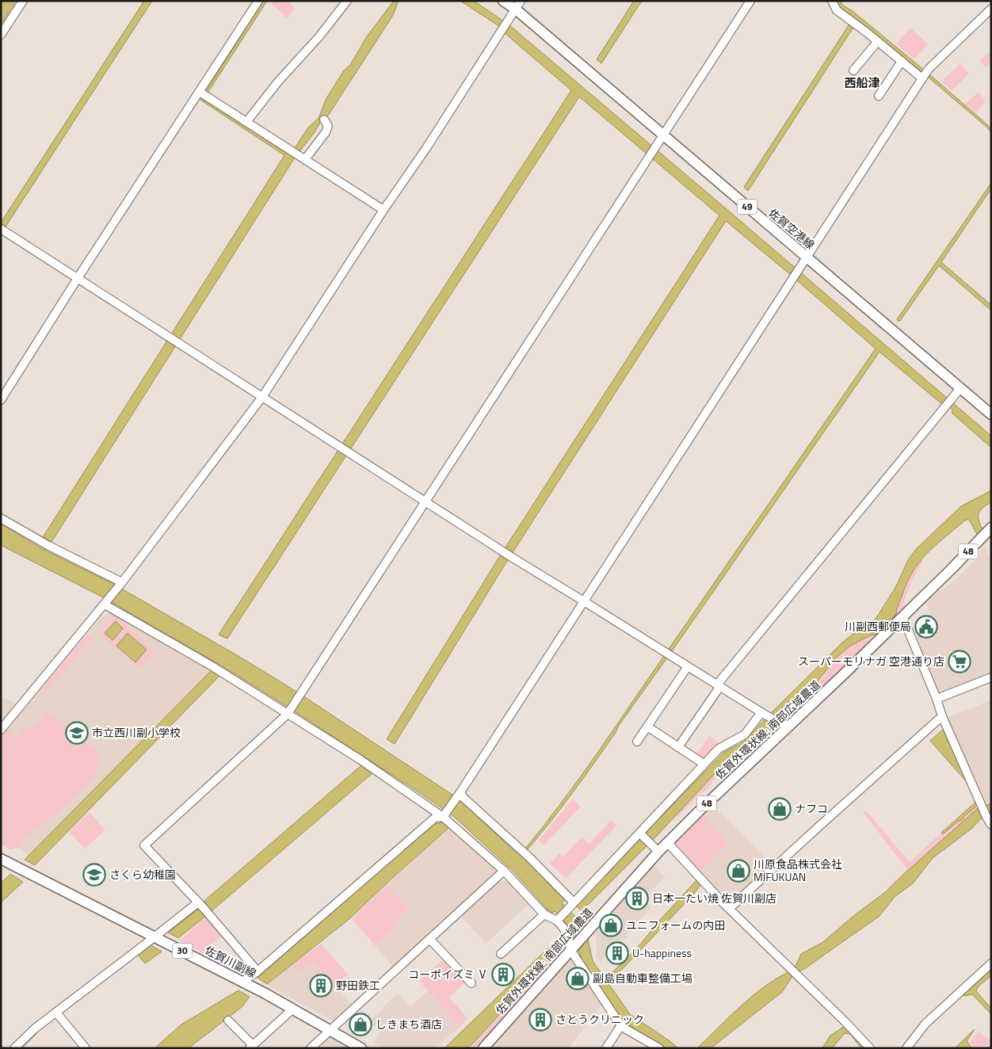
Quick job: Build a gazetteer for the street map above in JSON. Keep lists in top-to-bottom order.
{
  "streets": {
    "main road": [
      "49",
      "佐賀空港線",
      "48",
      "佐賀外環状線; 南部広域農道",
      "30",
      "佐賀川副線"
    ]
  },
  "districts": ["西船津"],
  "places": {
    "public building": ["川副西郵便局"],
    "supermarket": ["スーパーモリナガ 空港通り店"],
    "school or university": ["市立西川副小学校", "さくら幼稚園"],
    "shop": [
      "ナフコ",
      "川原食品株式会社 MIFUKUAN",
      "ユニフォームの内田",
      "副島自動車整備工場",
      "しきまち酒店"
    ],
    "building": [
      "日本一たい焼 佐賀川副店",
      "U-happiness",
      "コーポイズミ Ⅴ",
      "野田鉄工",
      "さとうクリニック"
    ]
  }
}
